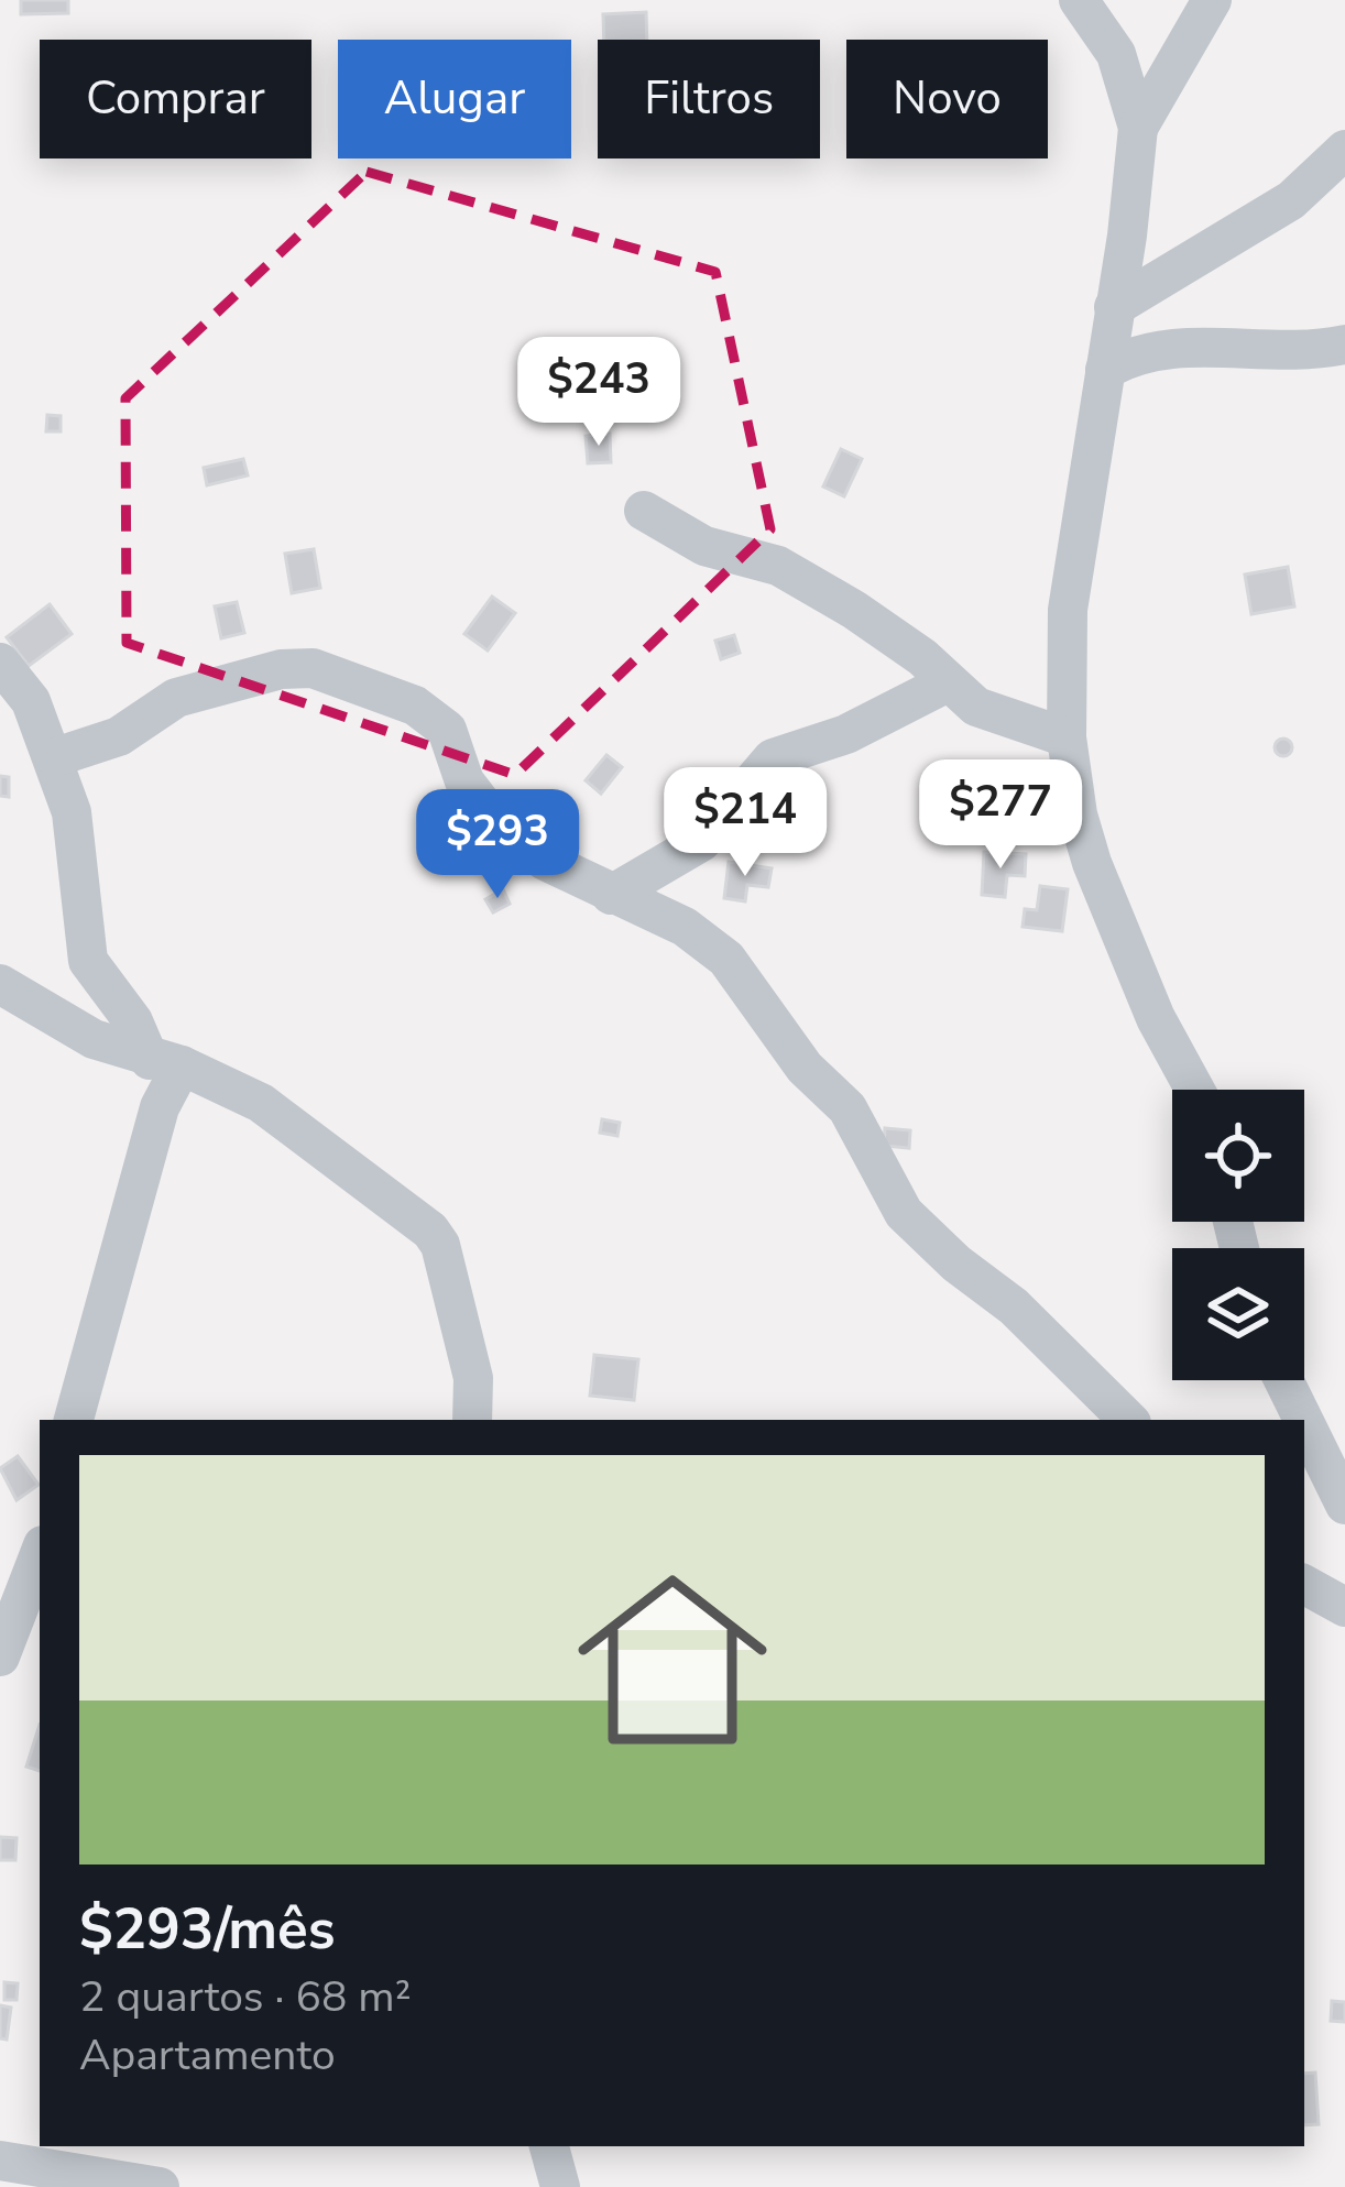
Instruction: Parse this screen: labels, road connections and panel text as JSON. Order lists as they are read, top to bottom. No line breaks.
{"page":{"chip":["Comprar","Alugar","Filtros","Novo"],"price":["$243","$277","$214","$293"],"list":[{"name":"$293/mês","note":"2 quartos · 68 m² · Apartamento"}]}}
